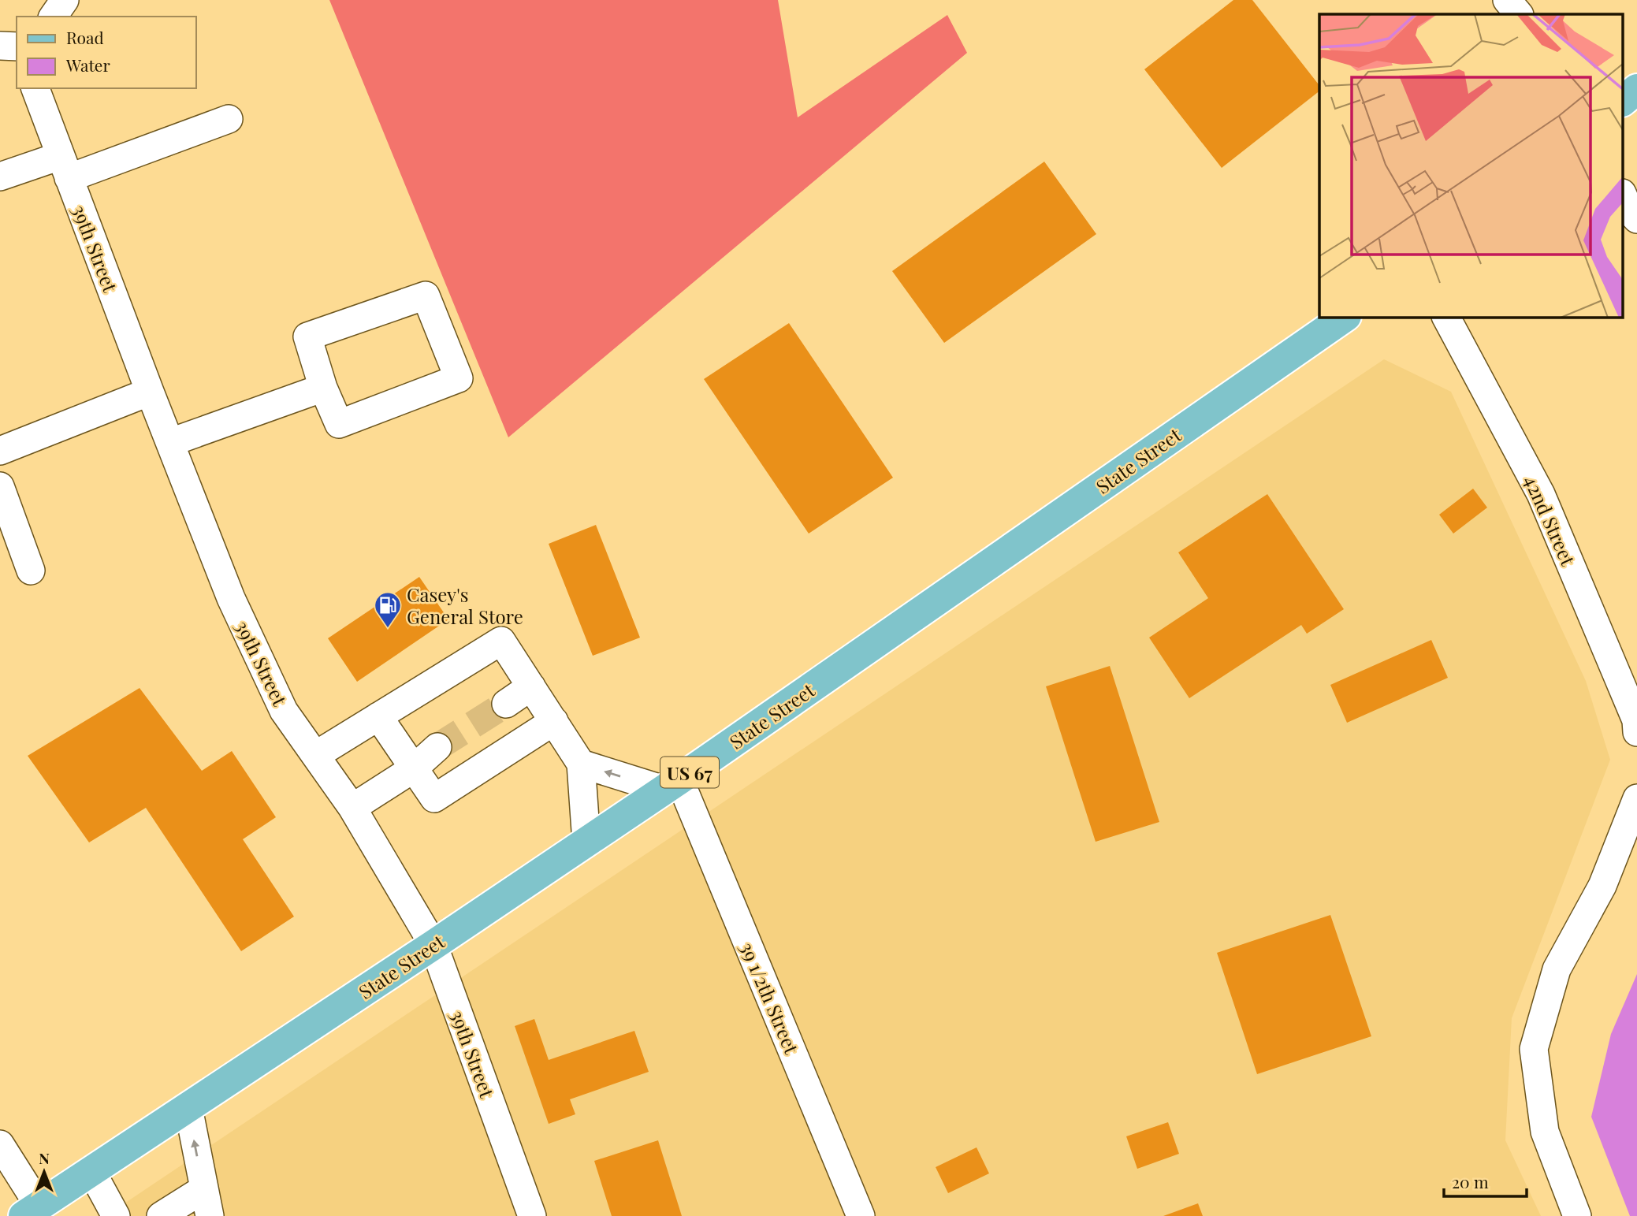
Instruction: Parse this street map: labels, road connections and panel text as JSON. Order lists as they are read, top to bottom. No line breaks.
{"streets":{"main road":["State Street","US 67"],"street":["39th Street","42nd Street","39 1/2th Street"]},"crossings":[["39th Street","State Street"],["State Street","39 1/2th Street"]],"places":{"fuel station":["Casey's General Store"]},"legend":["Road","Water"],"scale_bar":"20 m","north":"top"}
